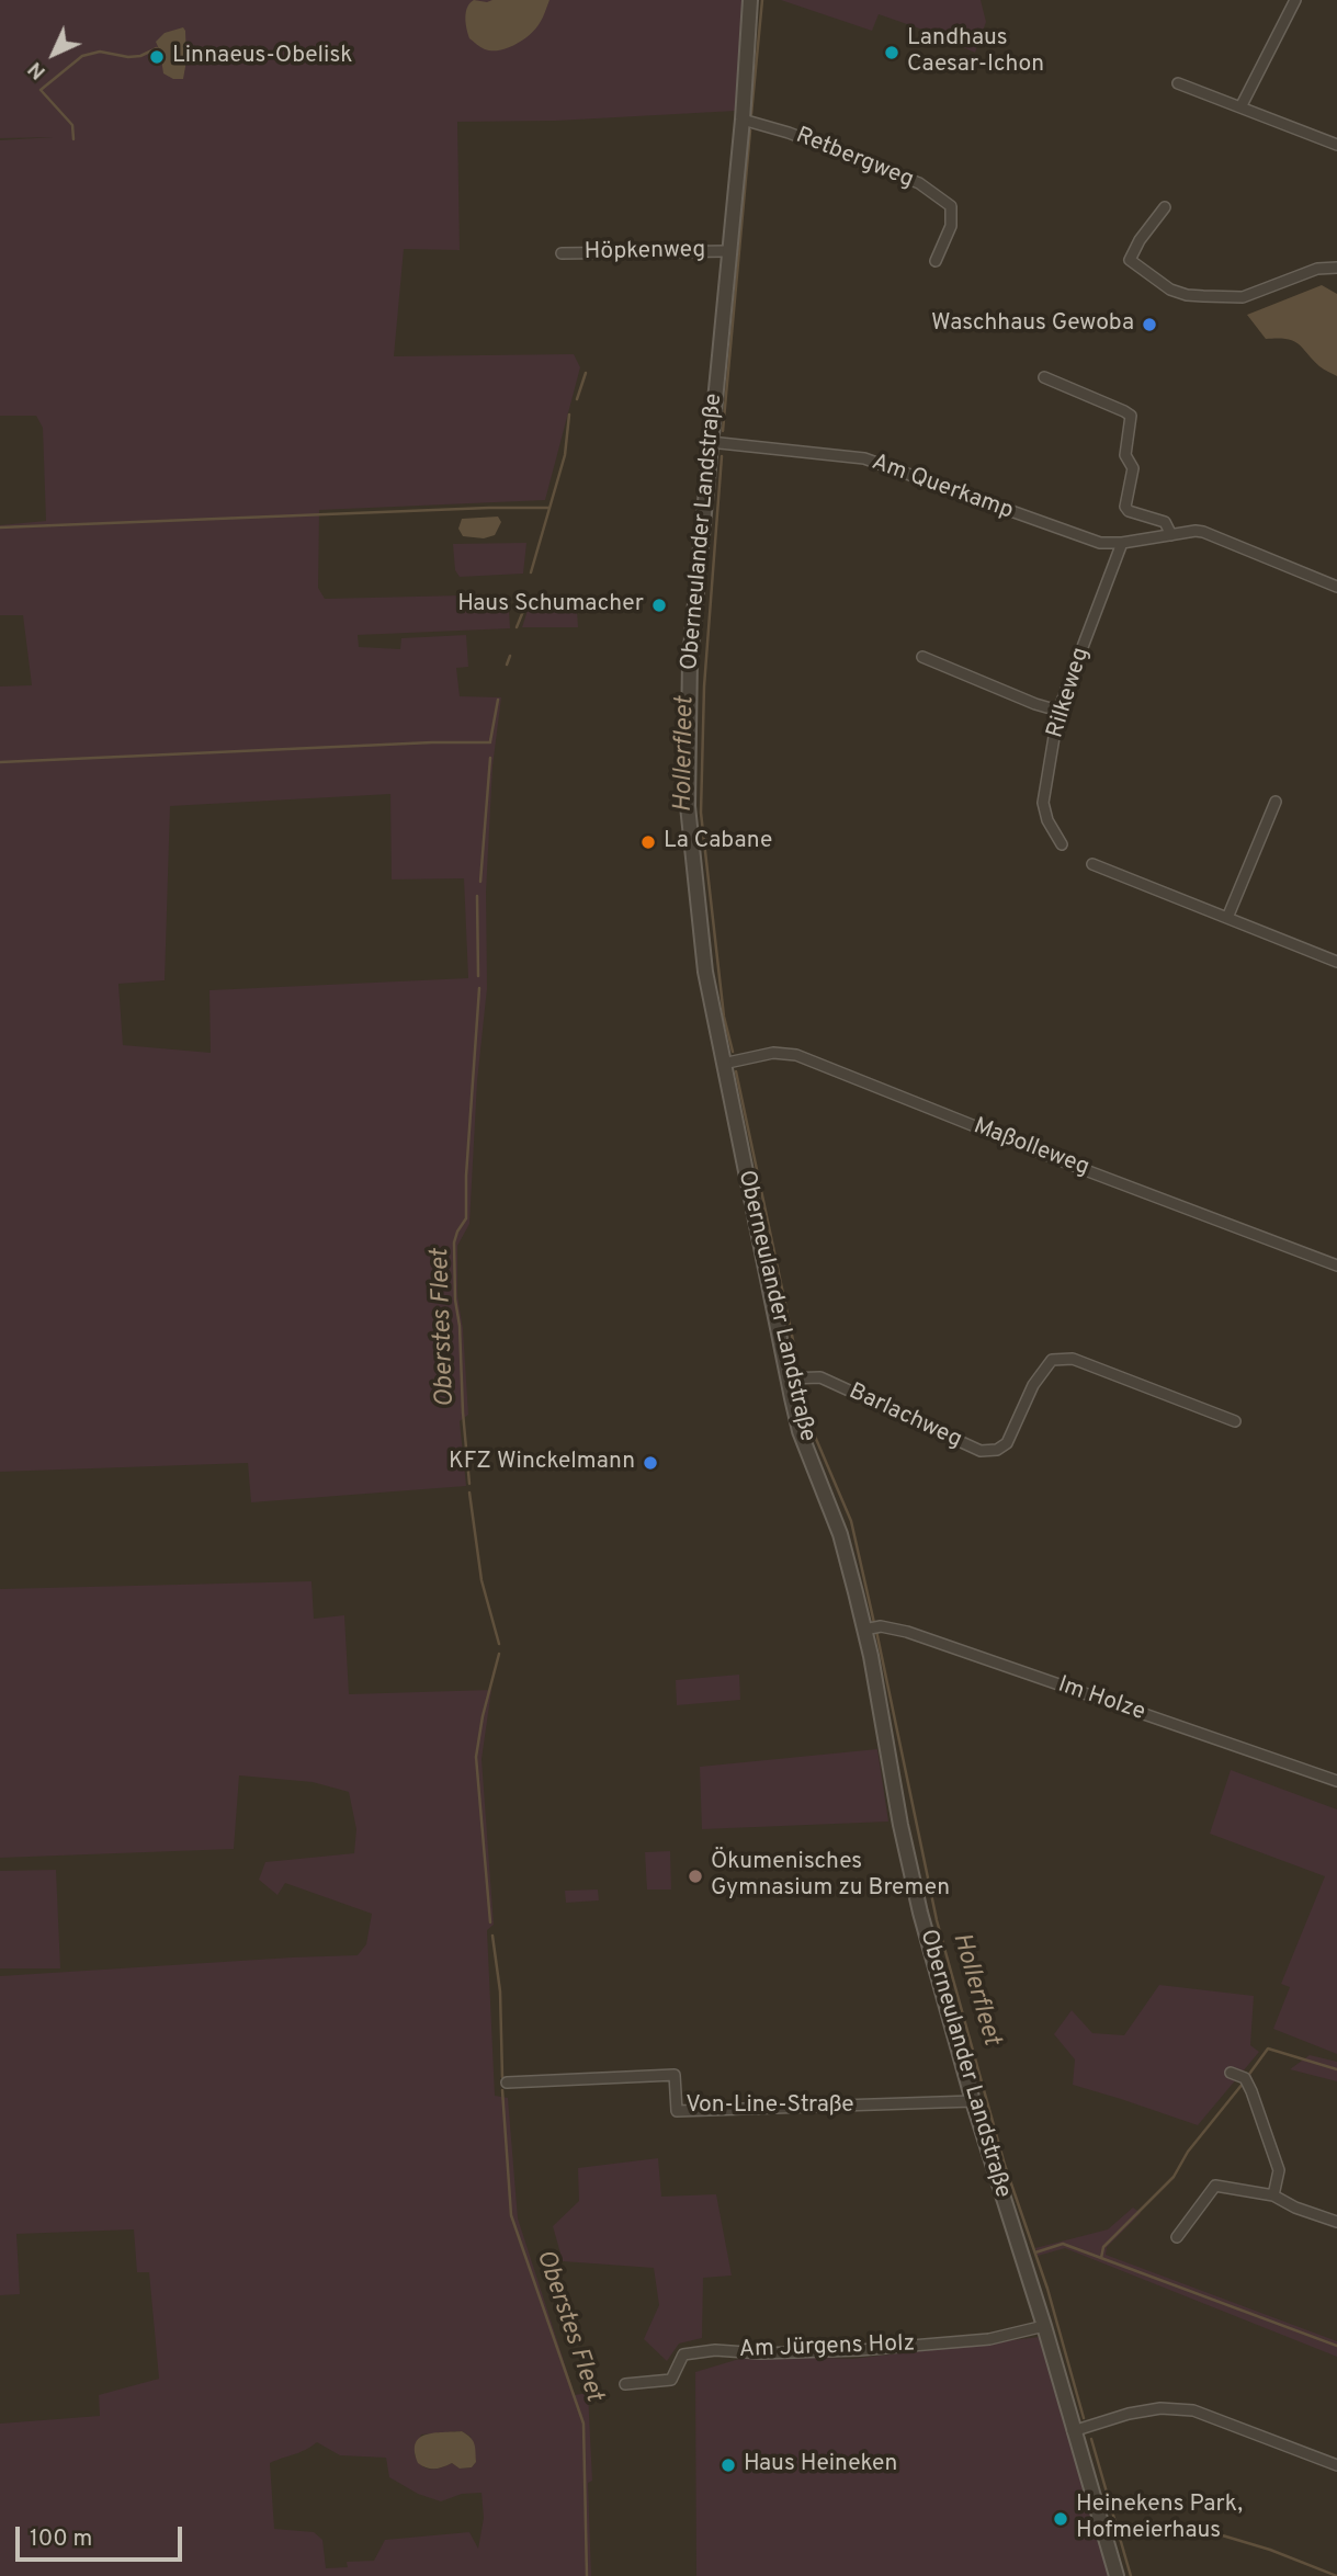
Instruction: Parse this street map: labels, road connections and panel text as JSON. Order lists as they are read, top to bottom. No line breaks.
{"streets":{"street":["Retbergweg","Höpkenweg","Am Querkamp","Oberneulander Landstraße","Rilkeweg","Maßolleweg","Barlachweg","Im Holze","Von-Line-Straße","Am Jürgens Holz"]},"crossings":[["Retbergweg","Oberneulander Landstraße"],["Höpkenweg","Oberneulander Landstraße"],["Am Querkamp","Oberneulander Landstraße"],["Am Querkamp","Rilkeweg"],["Oberneulander Landstraße","Maßolleweg"],["Oberneulander Landstraße","Barlachweg"],["Oberneulander Landstraße","Im Holze"],["Oberneulander Landstraße","Von-Line-Straße"],["Oberneulander Landstraße","Am Jürgens Holz"]],"water":["Hollerfleet","Oberstes Fleet"],"places":["Landhaus Caesar-Ichon","Linnaeus-Obelisk","Waschhaus Gewoba","Haus Schumacher","La Cabane","KFZ Winckelmann","Ökumenisches Gymnasium zu Bremen","Haus Heineken","Heinekens Park, Hofmeierhaus"],"scale_bar":"100 m","north":"bottom left"}
